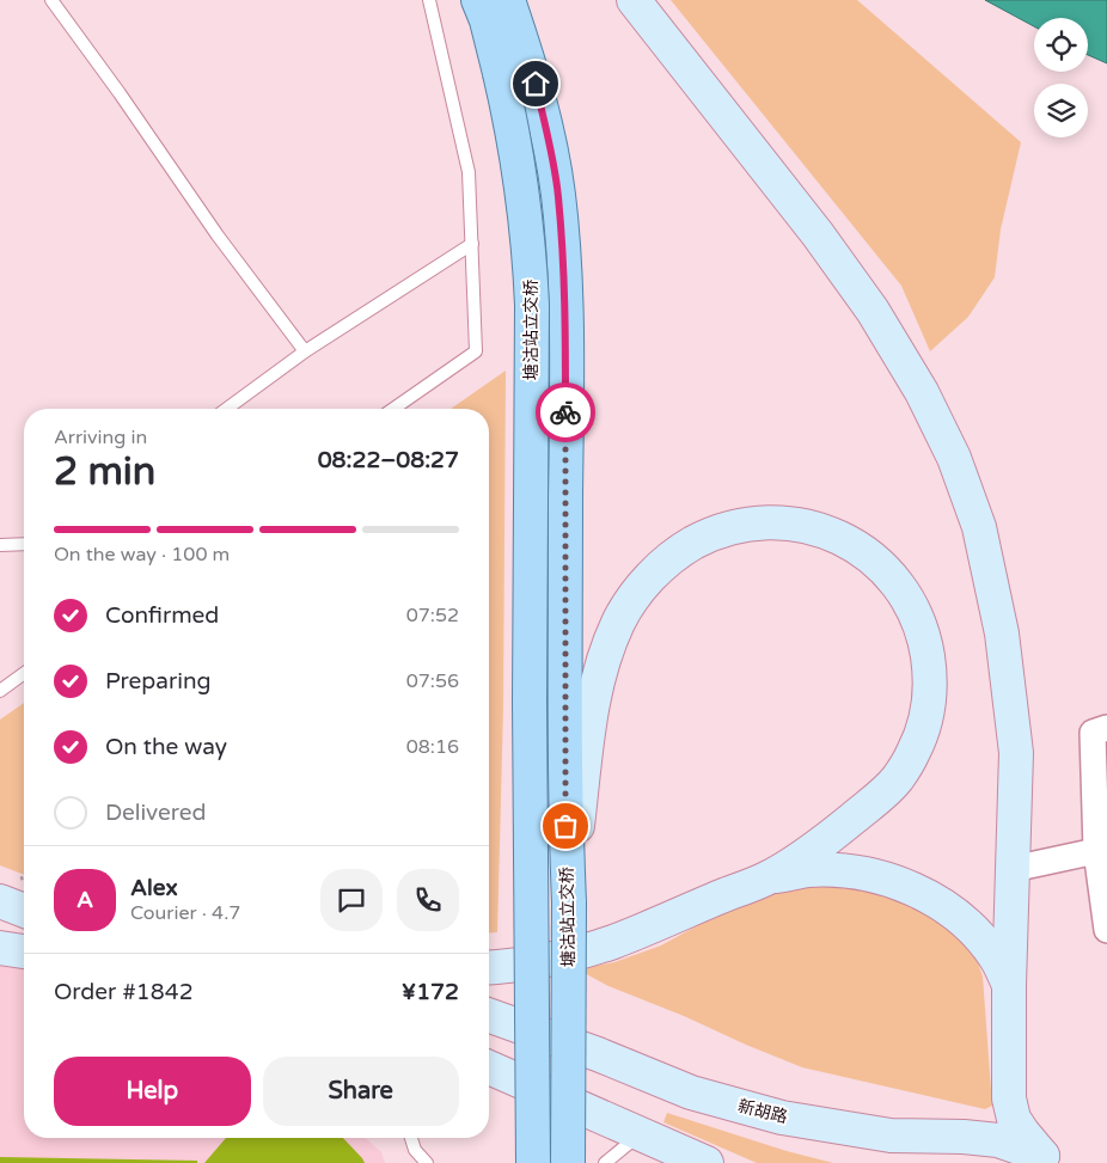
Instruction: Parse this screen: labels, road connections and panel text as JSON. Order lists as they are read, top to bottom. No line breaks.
{"streets":{"main road":["塘沽站立交桥","新胡路"]},"page":{"heading":["2 min","Arriving in","08:22–08:27"],"panel":["Alex","Courier · 4.7","Order #1842","¥172"],"bar":"On the way · 100 m","list":[["Confirmed","07:52"],["Preparing","07:56"],["On the way","08:16"],"Delivered"],"round":"A","buttons":["Help","Share"]}}
